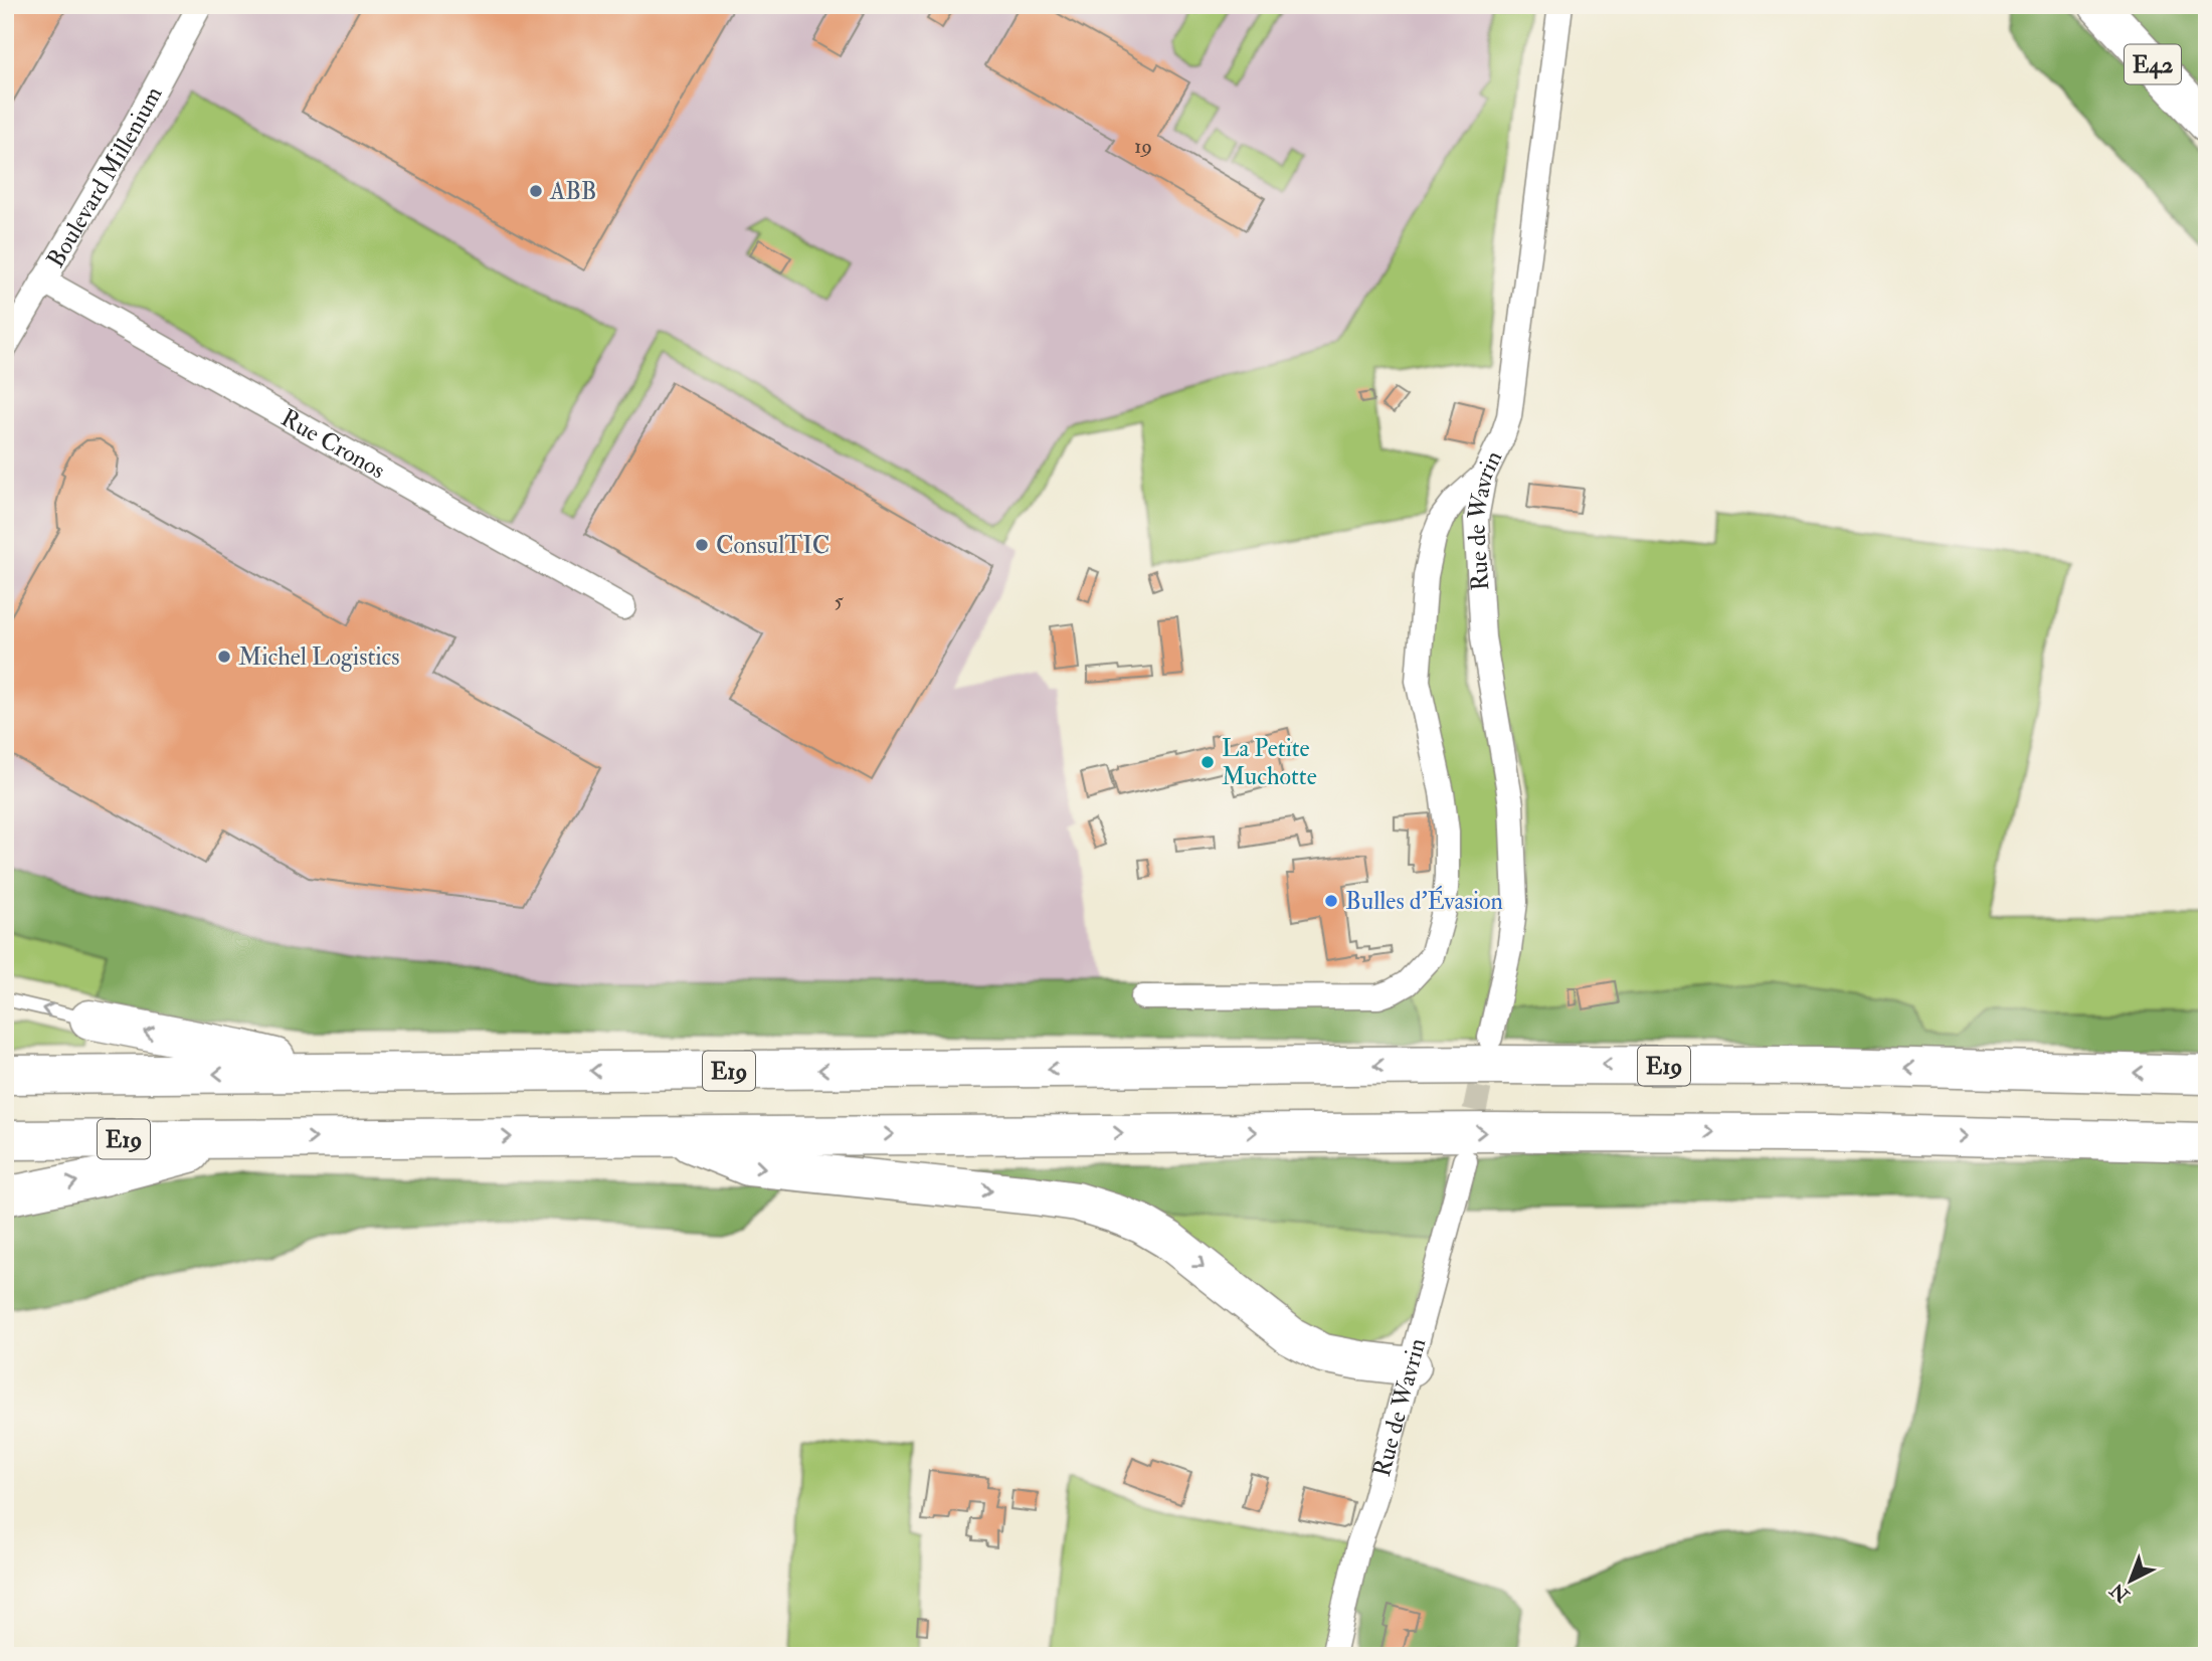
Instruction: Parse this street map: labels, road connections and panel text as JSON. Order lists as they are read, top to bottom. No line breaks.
{"streets":{"highway":["E42","E19"],"street":["Boulevard Millenium","Rue Cronos","Rue de Wavrin"]},"crossings":[["Boulevard Millenium","Rue Cronos"]],"places":["ABB","ConsulTIC","Michel Logistics","La Petite Muchotte","Bulles d'Évasion"],"house_numbers":["19","5"],"north":"bottom left"}
